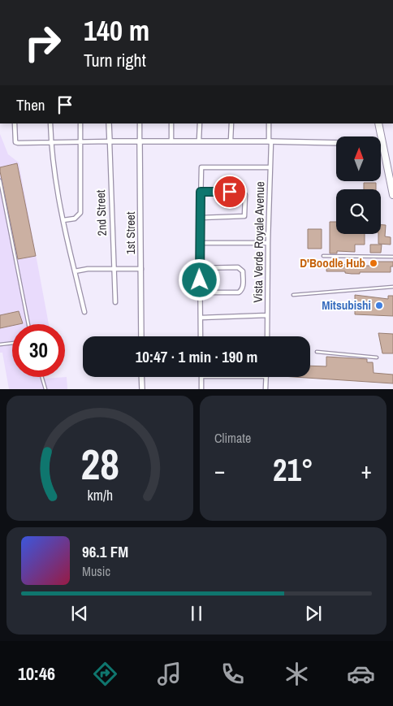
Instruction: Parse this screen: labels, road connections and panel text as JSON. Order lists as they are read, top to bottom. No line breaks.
{"streets":{"street":["2nd Street","1st Street","Vista Verde Royale Avenue"]},"places":["D'Boodle Hub","Mitsubishi"],"north":"top","page":{"turn":["140 m","Turn right"],"then":"Then","limit":"30","trip":"10:47 · 1 min · 190 m","tile":"Climate","heat":["−","21°","+"],"song":["96.1 FM","Music"],"tabs":"10:46","gauge":["28","km/h"]}}
